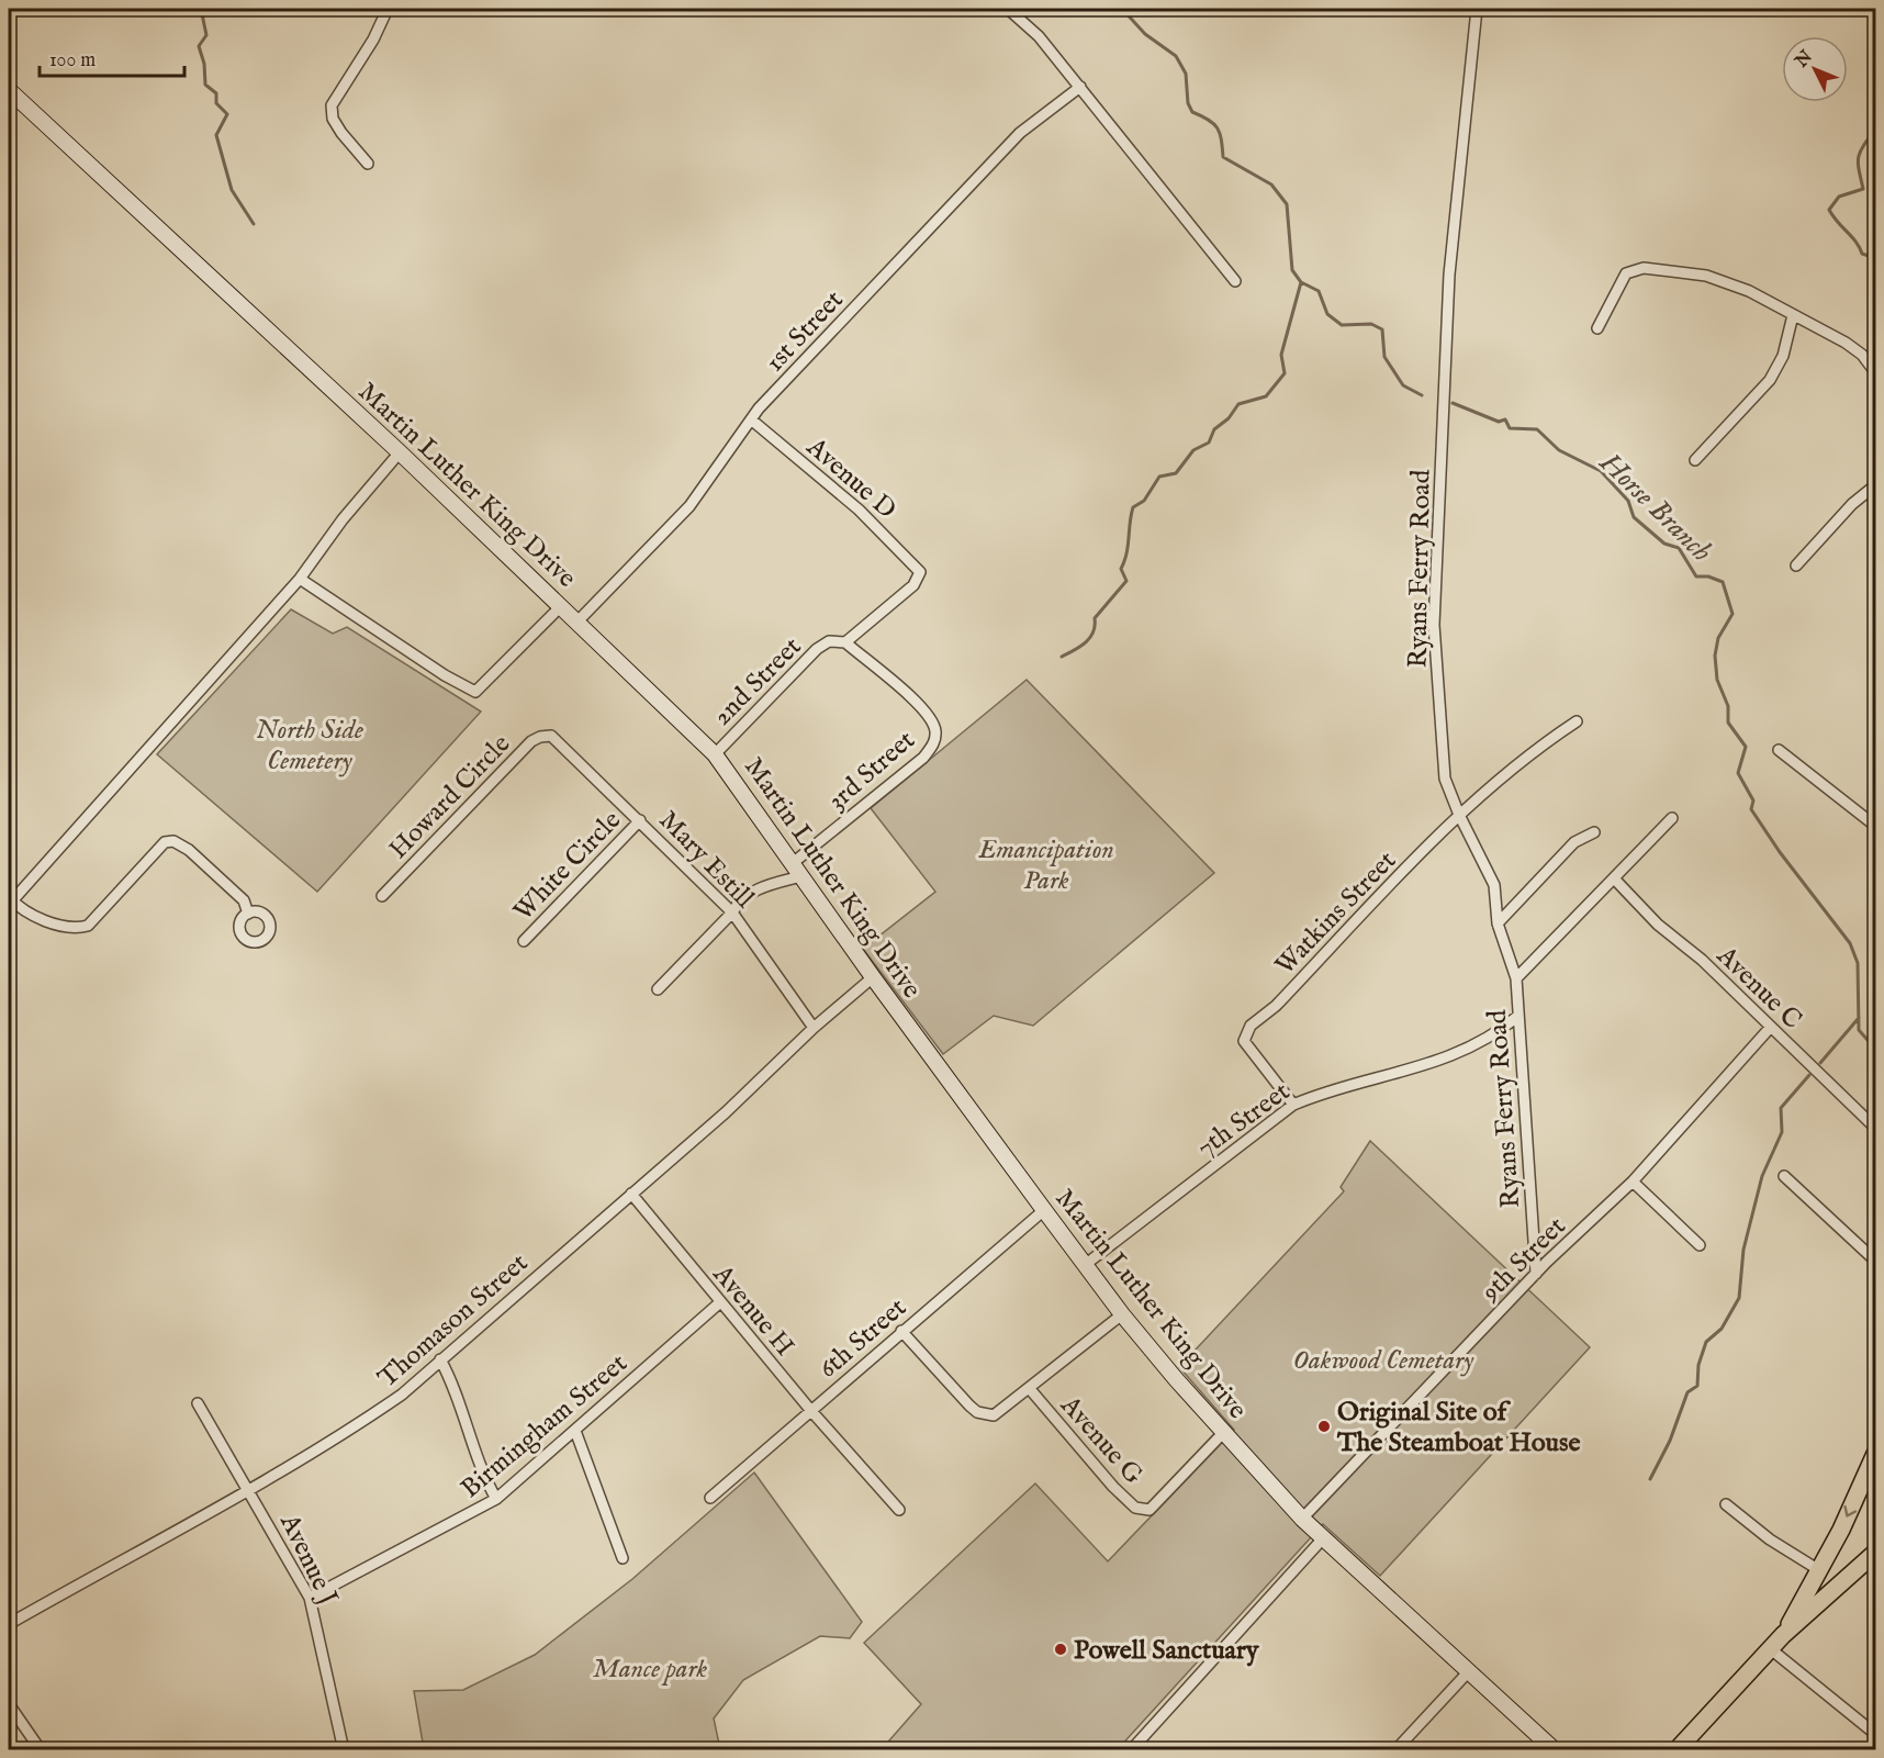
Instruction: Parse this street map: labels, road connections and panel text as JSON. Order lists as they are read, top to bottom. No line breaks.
{"streets":{"street":["1st Street","Avenue D","Martin Luther King Drive","Ryans Ferry Road","2nd Street","3rd Street","Howard Circle","Mary Estill","White Circle","Watkins Street","Avenue C","7th Street","9th Street","Avenue H","Thomason Street","6th Street","Birmingham Street","Avenue G","Avenue J"]},"crossings":[["1st Street","Avenue D"],["1st Street","Martin Luther King Drive"],["Avenue D","2nd Street"],["Martin Luther King Drive","2nd Street"],["Martin Luther King Drive","3rd Street"],["Martin Luther King Drive","7th Street"],["Martin Luther King Drive","9th Street"],["Martin Luther King Drive","Thomason Street"],["Martin Luther King Drive","6th Street"],["Martin Luther King Drive","Avenue G"],["Ryans Ferry Road","Watkins Street"],["Ryans Ferry Road","7th Street"],["Ryans Ferry Road","9th Street"],["2nd Street","3rd Street"],["Howard Circle","Mary Estill"],["Mary Estill","White Circle"],["Mary Estill","Thomason Street"],["Watkins Street","7th Street"],["Avenue C","9th Street"],["Avenue H","Thomason Street"],["Avenue H","6th Street"],["Avenue H","Birmingham Street"],["Thomason Street","Avenue J"],["Birmingham Street","Avenue J"]],"water":["Horse Branch"],"parks":["North Side Cemetery","Emancipation Park","Oakwood Cemetary","Mance park"],"places":["Original Site of The Steamboat House","Powell Sanctuary"],"scale_bar":"100 m","north":"top left"}
